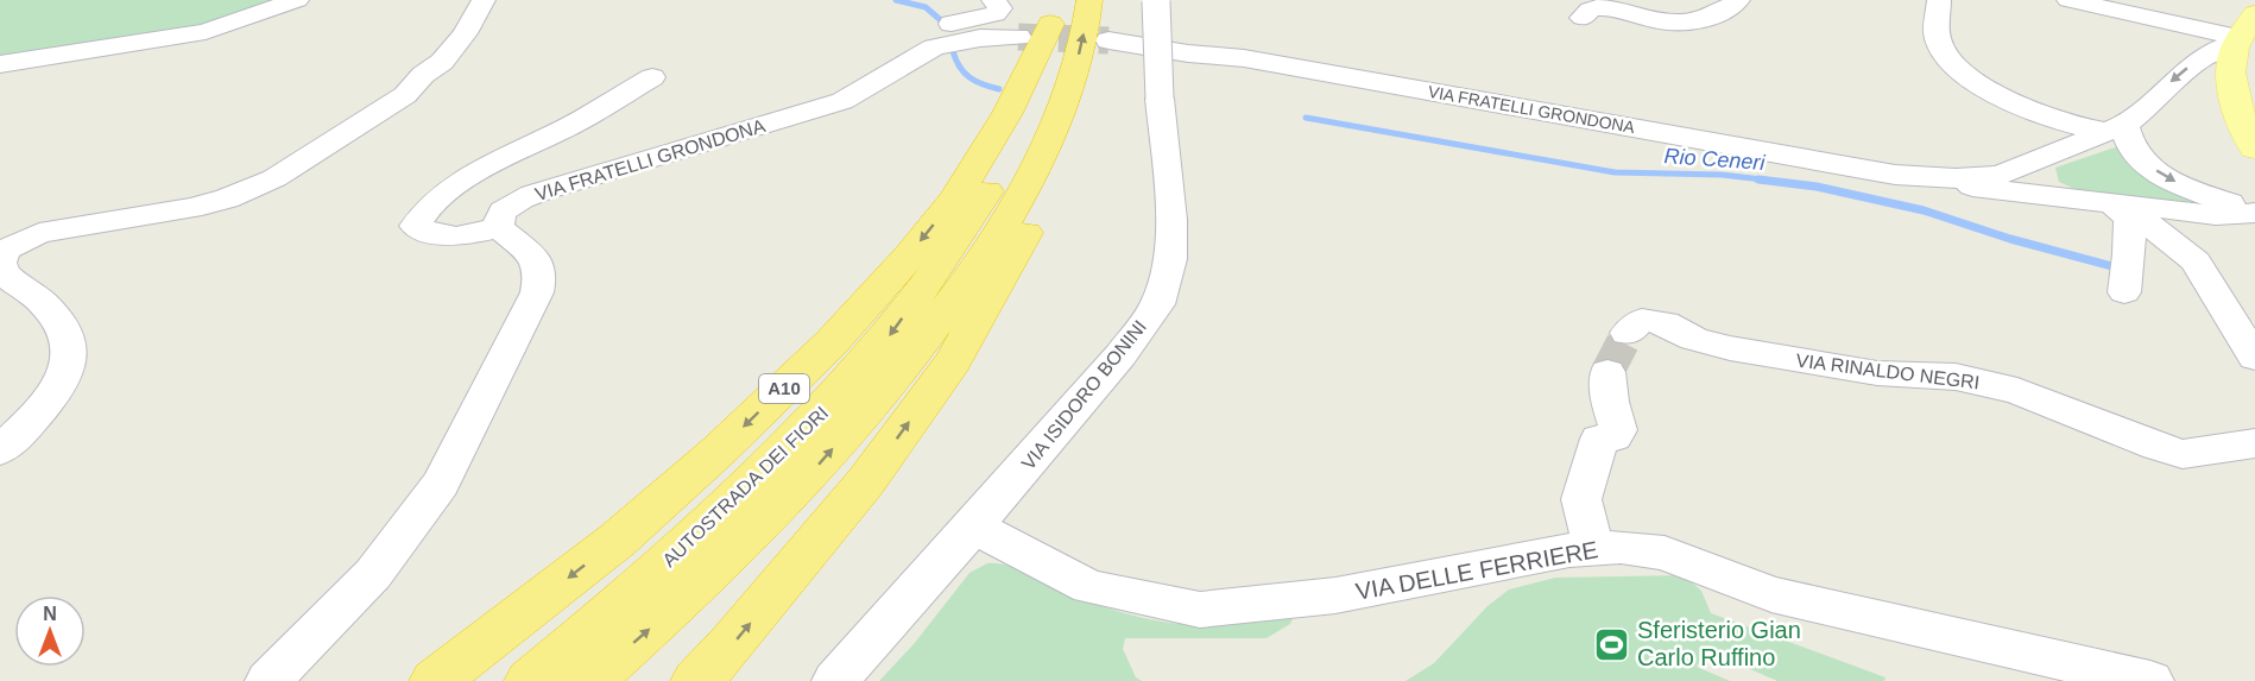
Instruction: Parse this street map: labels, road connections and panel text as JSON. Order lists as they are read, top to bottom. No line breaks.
{"streets":{"highway":["A10","AUTOSTRADA DEI FIORI"],"street":["VIA FRATELLI GRONDONA","VIA RINALDO NEGRI","VIA ISIDORO BONINI","VIA DELLE FERRIERE"]},"crossings":[["VIA FRATELLI GRONDONA","A10"],["VIA FRATELLI GRONDONA","AUTOSTRADA DEI FIORI"],["A10","AUTOSTRADA DEI FIORI"],["VIA ISIDORO BONINI","VIA DELLE FERRIERE"]],"water":["Rio Ceneri"],"places":{"sports":["Sferisterio Gian Carlo Ruffino"]},"north":"top"}
